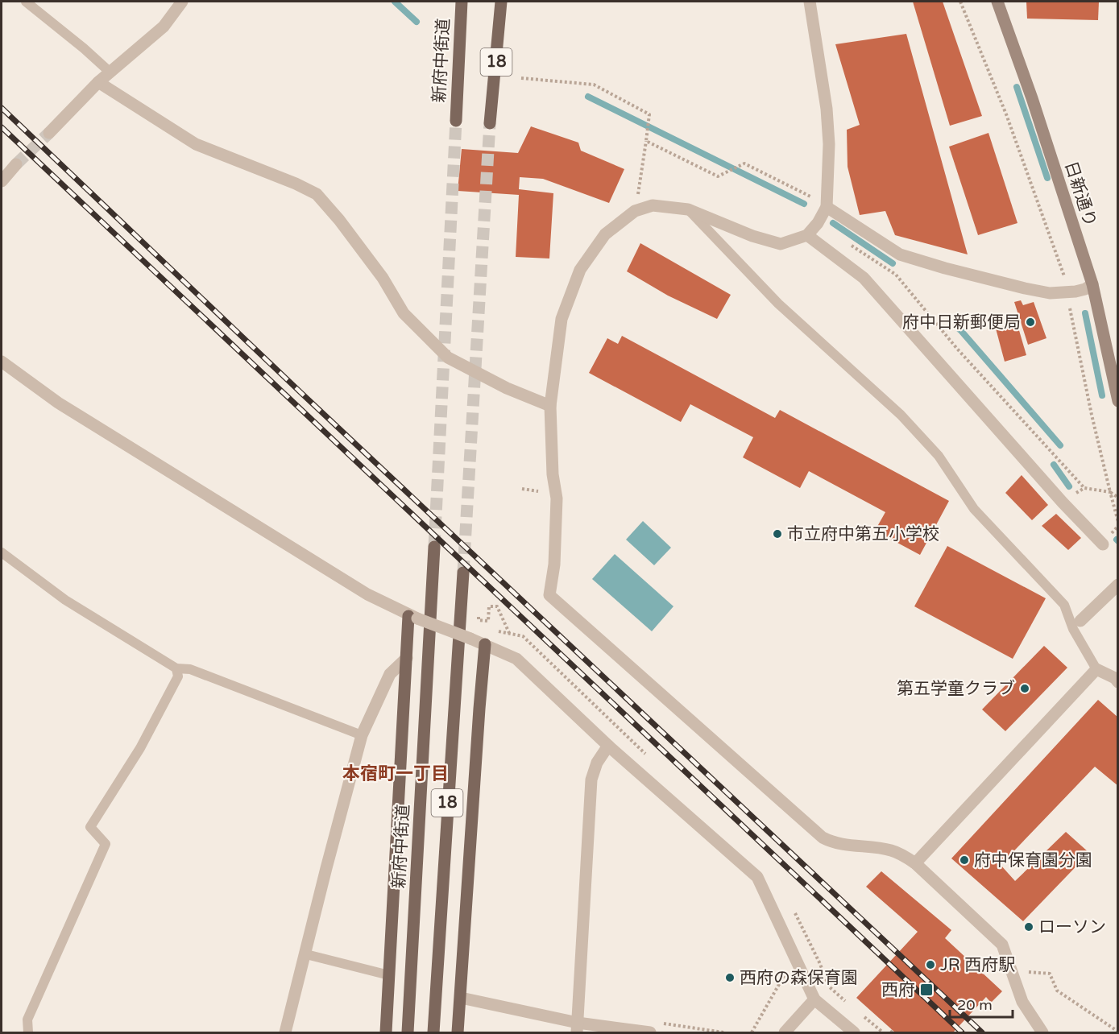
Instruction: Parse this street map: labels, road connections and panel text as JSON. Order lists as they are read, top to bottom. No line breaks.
{"streets":{"main road":["新府中街道","18"],"street":["日新通り"]},"districts":["本宿町一丁目"],"places":{"other":["府中日新郵便局","市立府中第五小学校","第五学童クラブ","府中保育園分園","ローソン","JR 西府駅","西府の森保育園"],"transit":["西府"]},"scale_bar":"20 m"}
